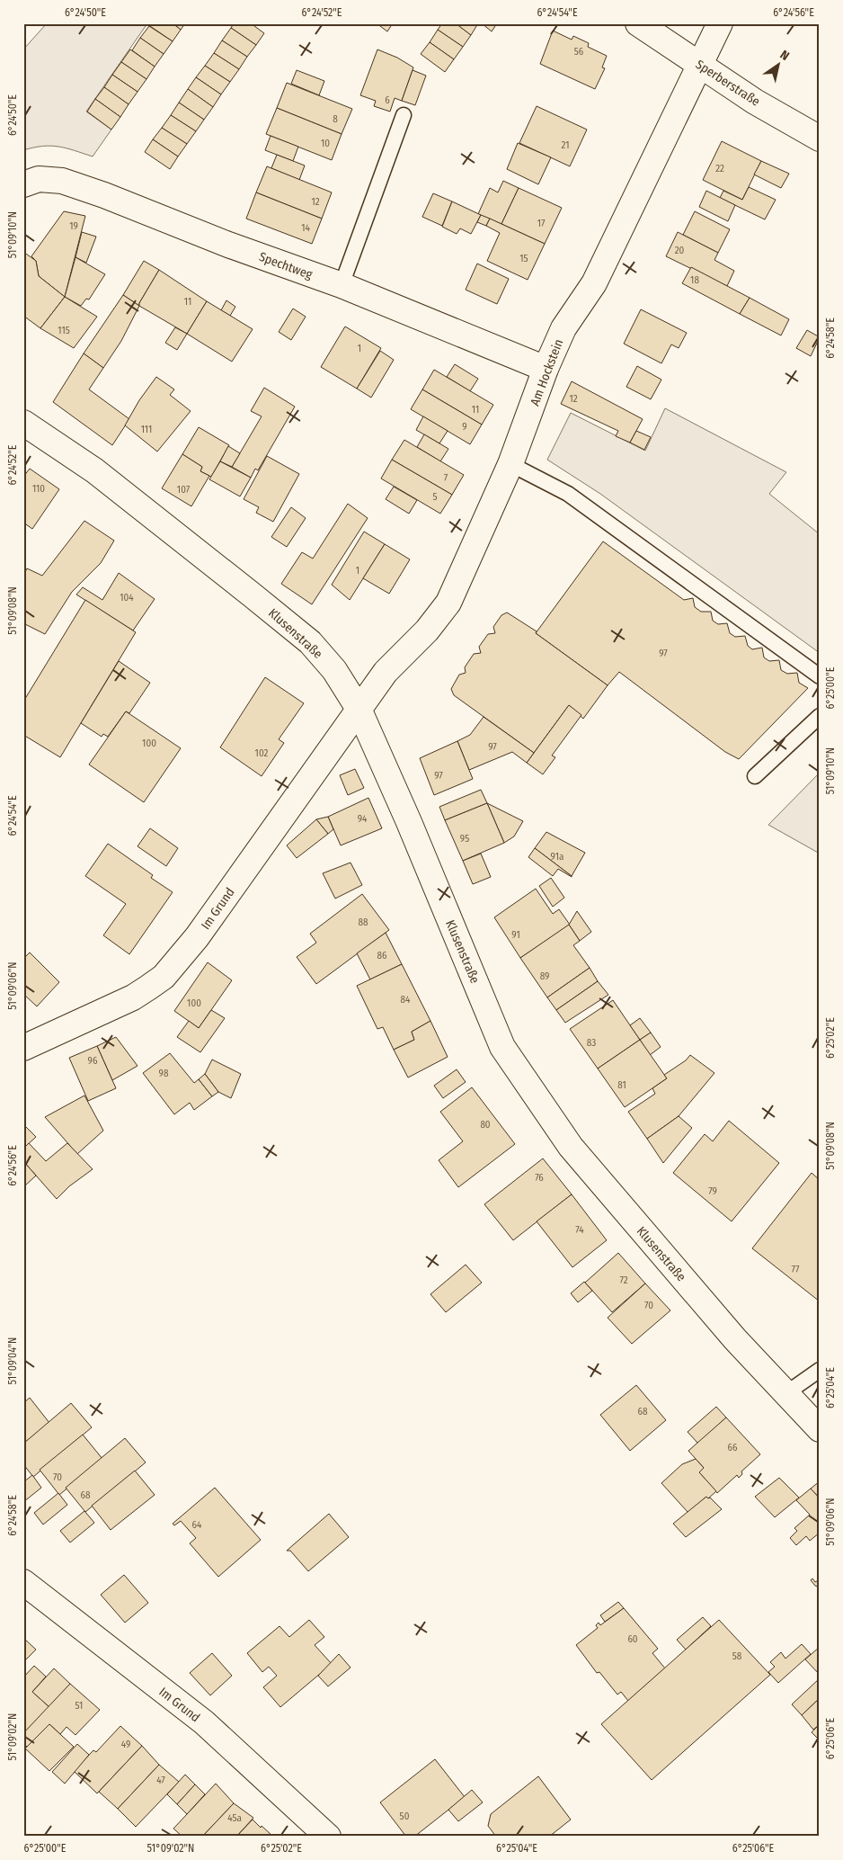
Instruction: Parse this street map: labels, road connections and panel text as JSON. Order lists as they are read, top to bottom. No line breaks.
{"streets":{"street":["Sperberstraße","Spechtweg","Am Hockstein","Klusenstraße","Im Grund"]},"crossings":[["Sperberstraße","Am Hockstein"],["Spechtweg","Am Hockstein"],["Am Hockstein","Klusenstraße"],["Am Hockstein","Im Grund"],["Klusenstraße","Im Grund"]],"house_numbers":["56","6","8","10","21","22","12","17","19","14","20","15","18","11","115","1","12","11","9","111","7","110","107","5","1","104","97","100","97","102","97","94","95","91a","88","91","86","89","84","100","83","96","98","81","80","76","79","74","77","72","70","68","66","70","68","64","60","58","51","49","47","50","45a"],"north":"top right","coordinates":["6°24'50\"E","6°24'52\"E","6°24'54\"E","6°24'56\"E","51°09'10\"N","6°24'58\"E","51°09'08\"N","6°25'00\"E","51°09'06\"N","6°25'02\"E","51°09'04\"N","6°25'04\"E","51°09'02\"N","6°25'06\"E"]}
